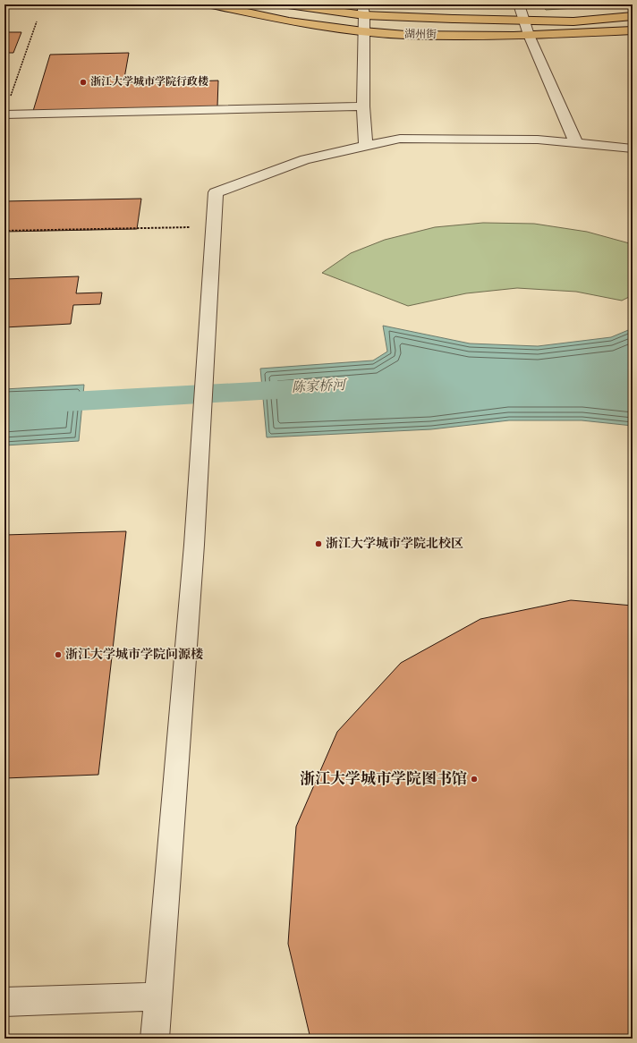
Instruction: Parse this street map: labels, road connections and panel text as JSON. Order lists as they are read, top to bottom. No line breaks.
{"streets":{"main road":["湖州街"]},"water":["陈家桥河"],"places":["浙江大学城市学院行政楼","浙江大学城市学院北校区","浙江大学城市学院问源楼","浙江大学城市学院图书馆"]}
